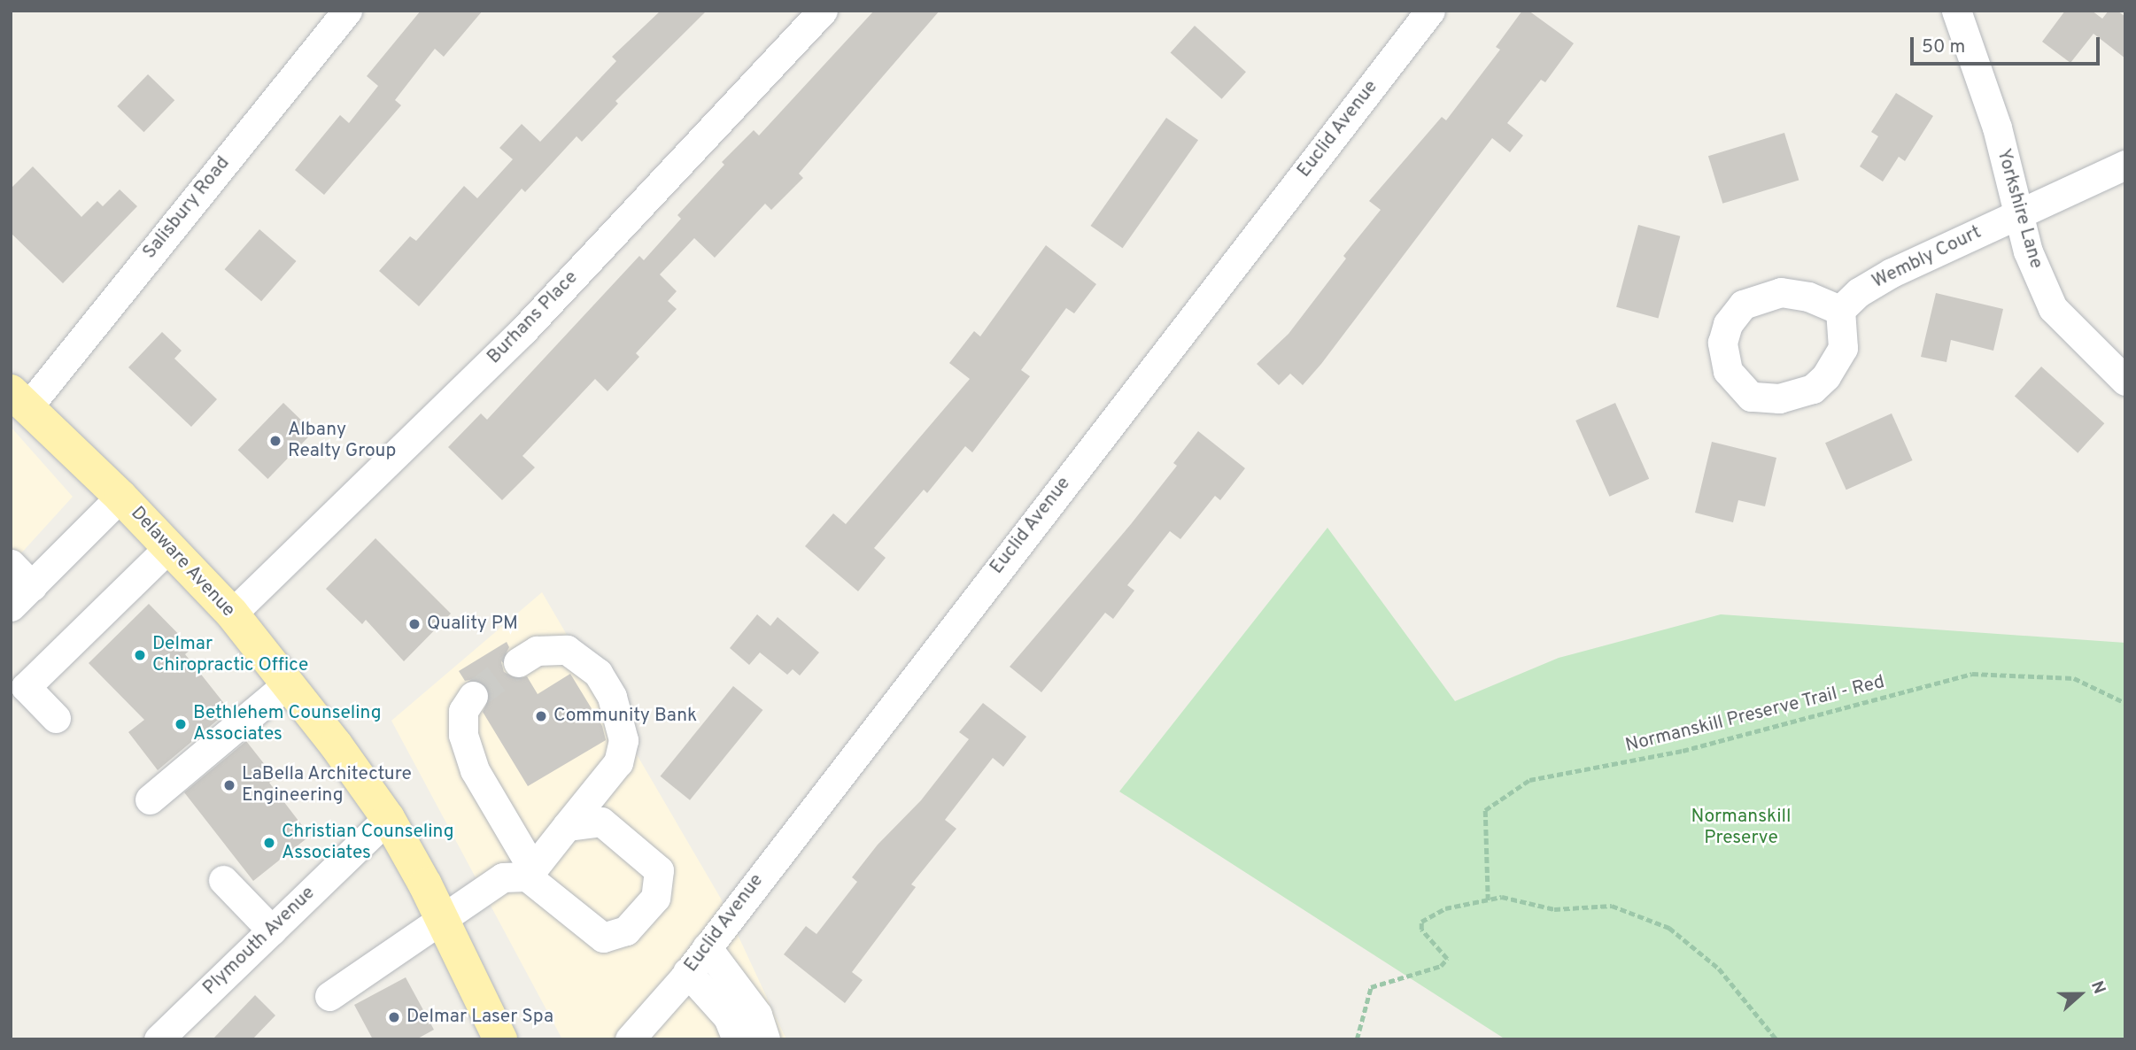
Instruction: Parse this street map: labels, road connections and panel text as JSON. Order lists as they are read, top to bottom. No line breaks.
{"streets":{"main road":["Delaware Avenue"],"street":["Euclid Avenue","Salisbury Road","Yorkshire Lane","Wembly Court","Burhans Place","Plymouth Avenue"],"path":["Normanskill Preserve Trail - Red"]},"crossings":[["Salisbury Road","Delaware Avenue"],["Yorkshire Lane","Wembly Court"],["Burhans Place","Delaware Avenue"],["Delaware Avenue","Plymouth Avenue"]],"parks":["Normanskill Preserve"],"places":["Albany Realty Group","Quality PM","Delmar Chiropractic Office","Community Bank","Bethlehem Counseling Associates","LaBella Architecture Engineering","Christian Counseling Associates","Delmar Laser Spa"],"scale_bar":"50 m","north":"right"}
